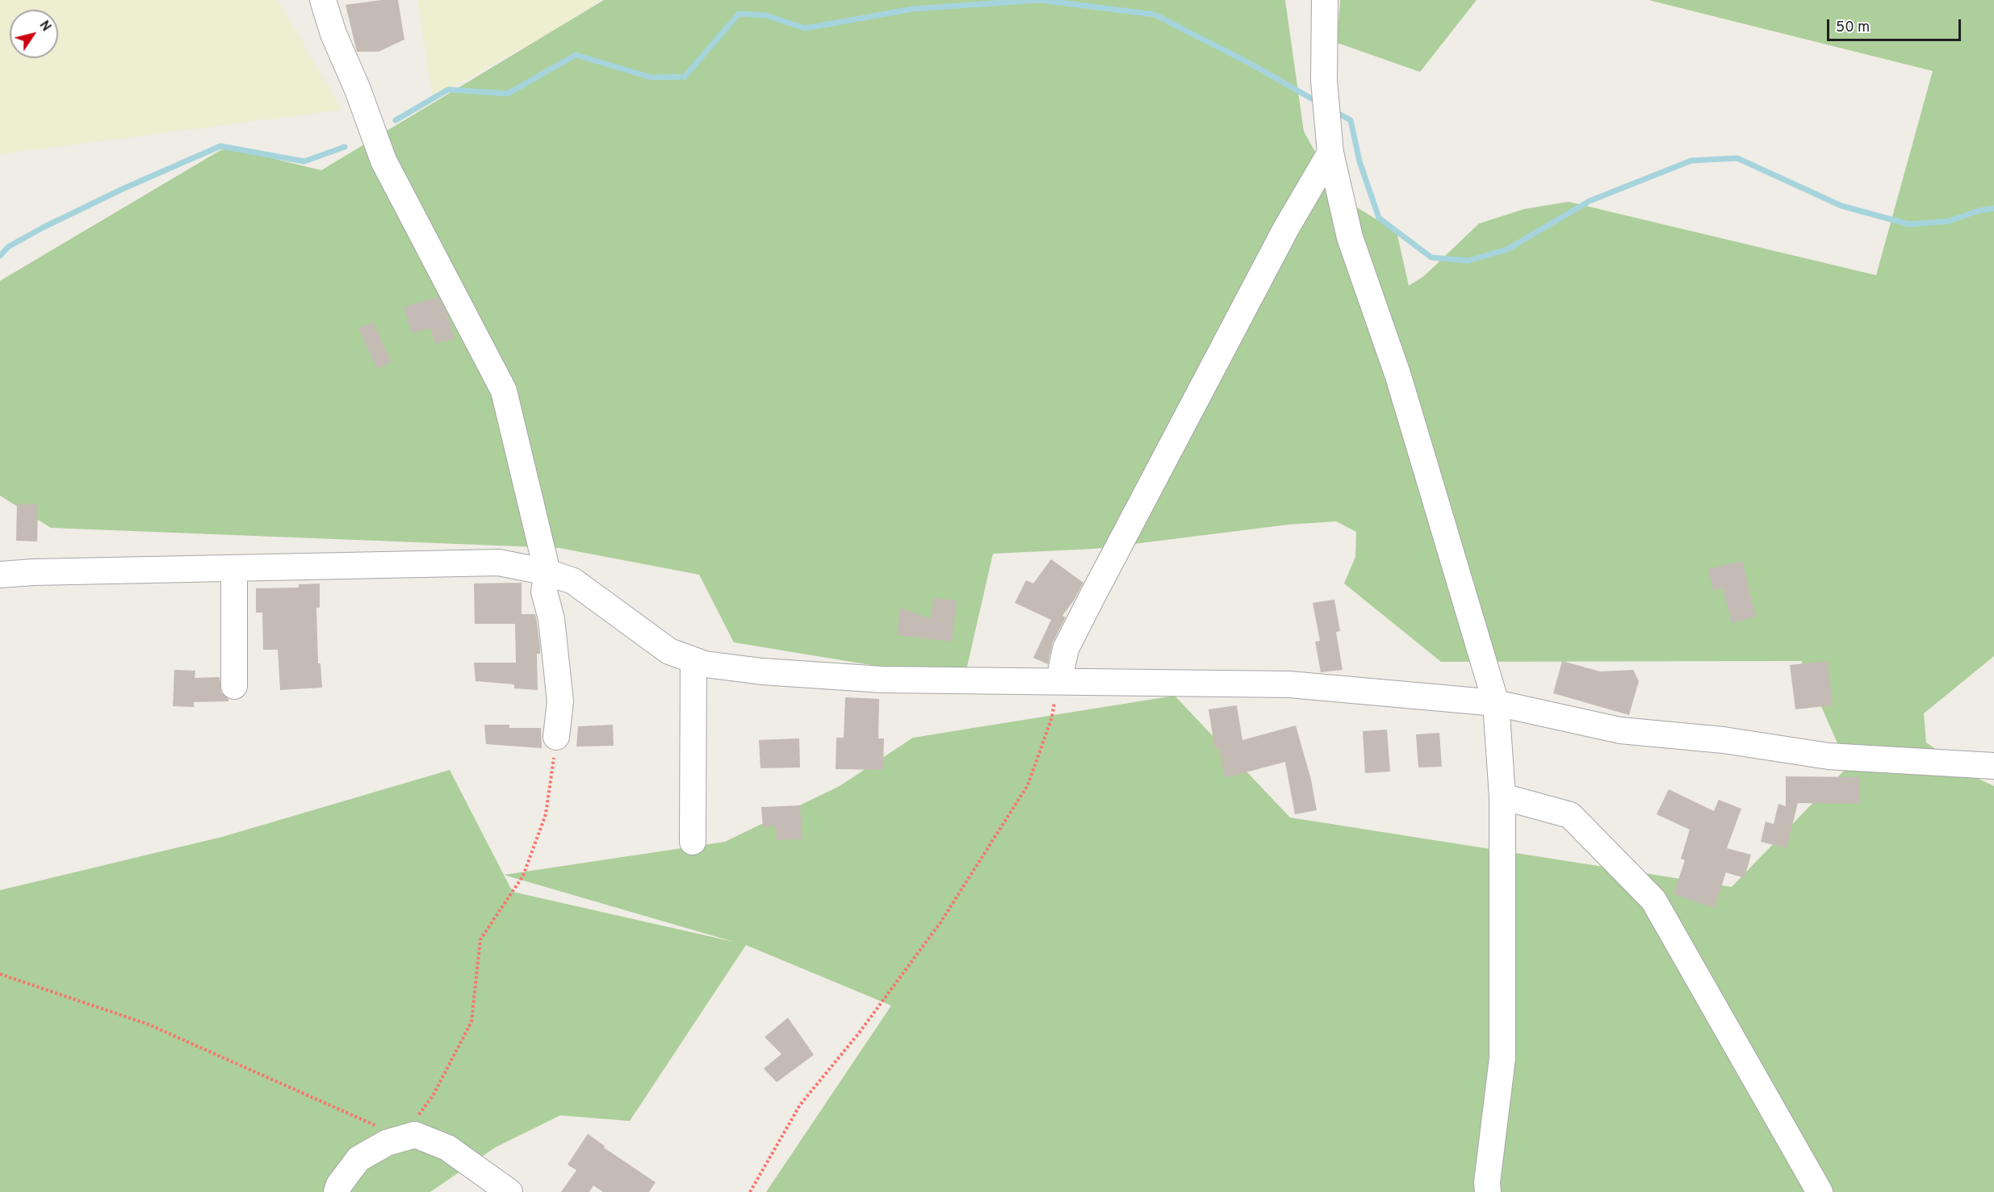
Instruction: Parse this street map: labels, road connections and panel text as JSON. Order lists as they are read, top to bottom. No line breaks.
{"scale_bar":"50 m","north":"top right"}
